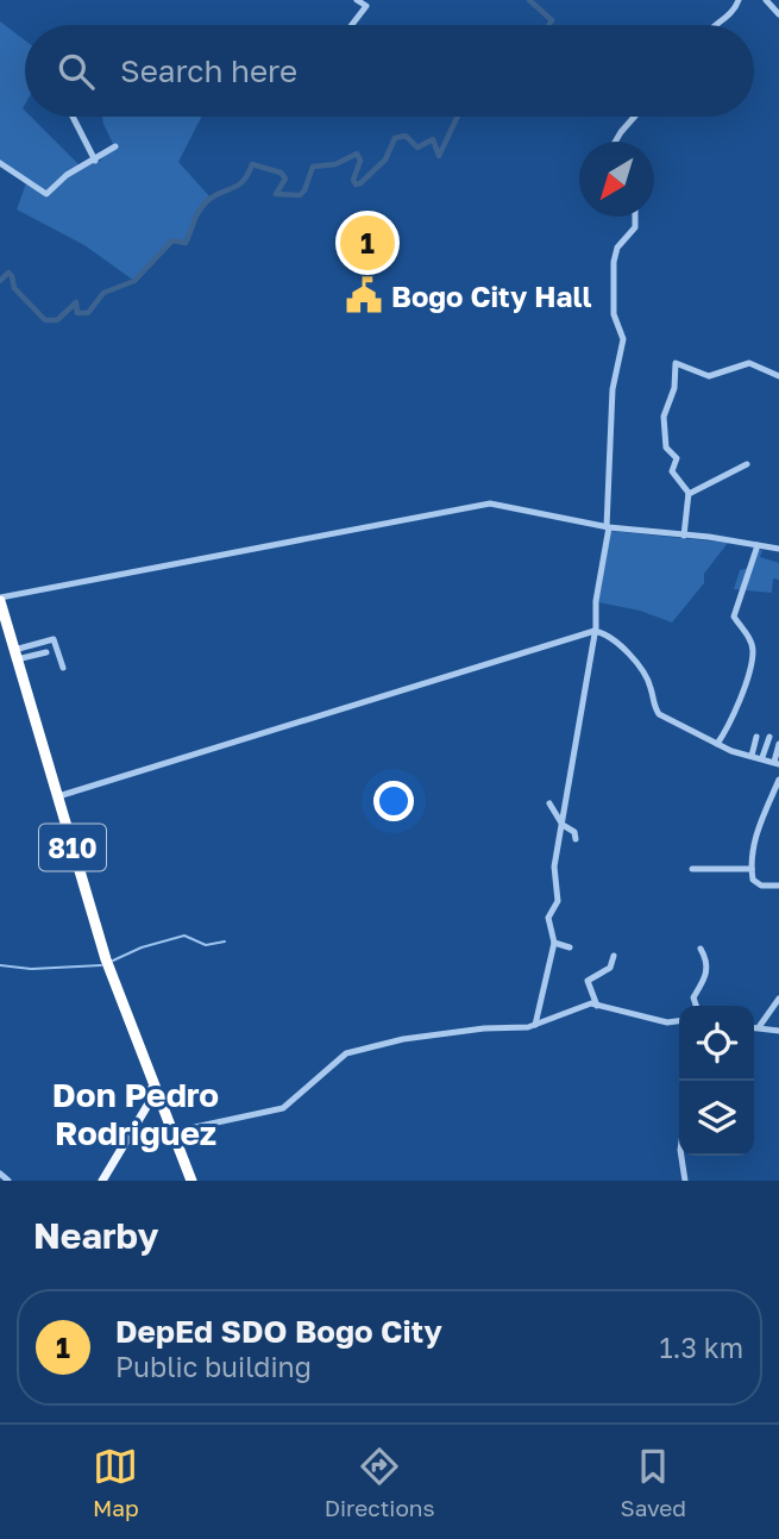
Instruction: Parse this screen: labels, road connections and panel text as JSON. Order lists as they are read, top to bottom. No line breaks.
{"streets":{"highway":["810"]},"districts":["Don Pedro Rodriguez"],"places":{"public building":["Bogo City Hall"]},"north":"bottom left","page":{"search":"Search here","pins":"1","heading":"Nearby","list":[{"mark":"1","name":"DepEd SDO Bogo City","note":"Public building","value":"1.3 km"}],"nav":["Map","Directions","Saved"]}}
